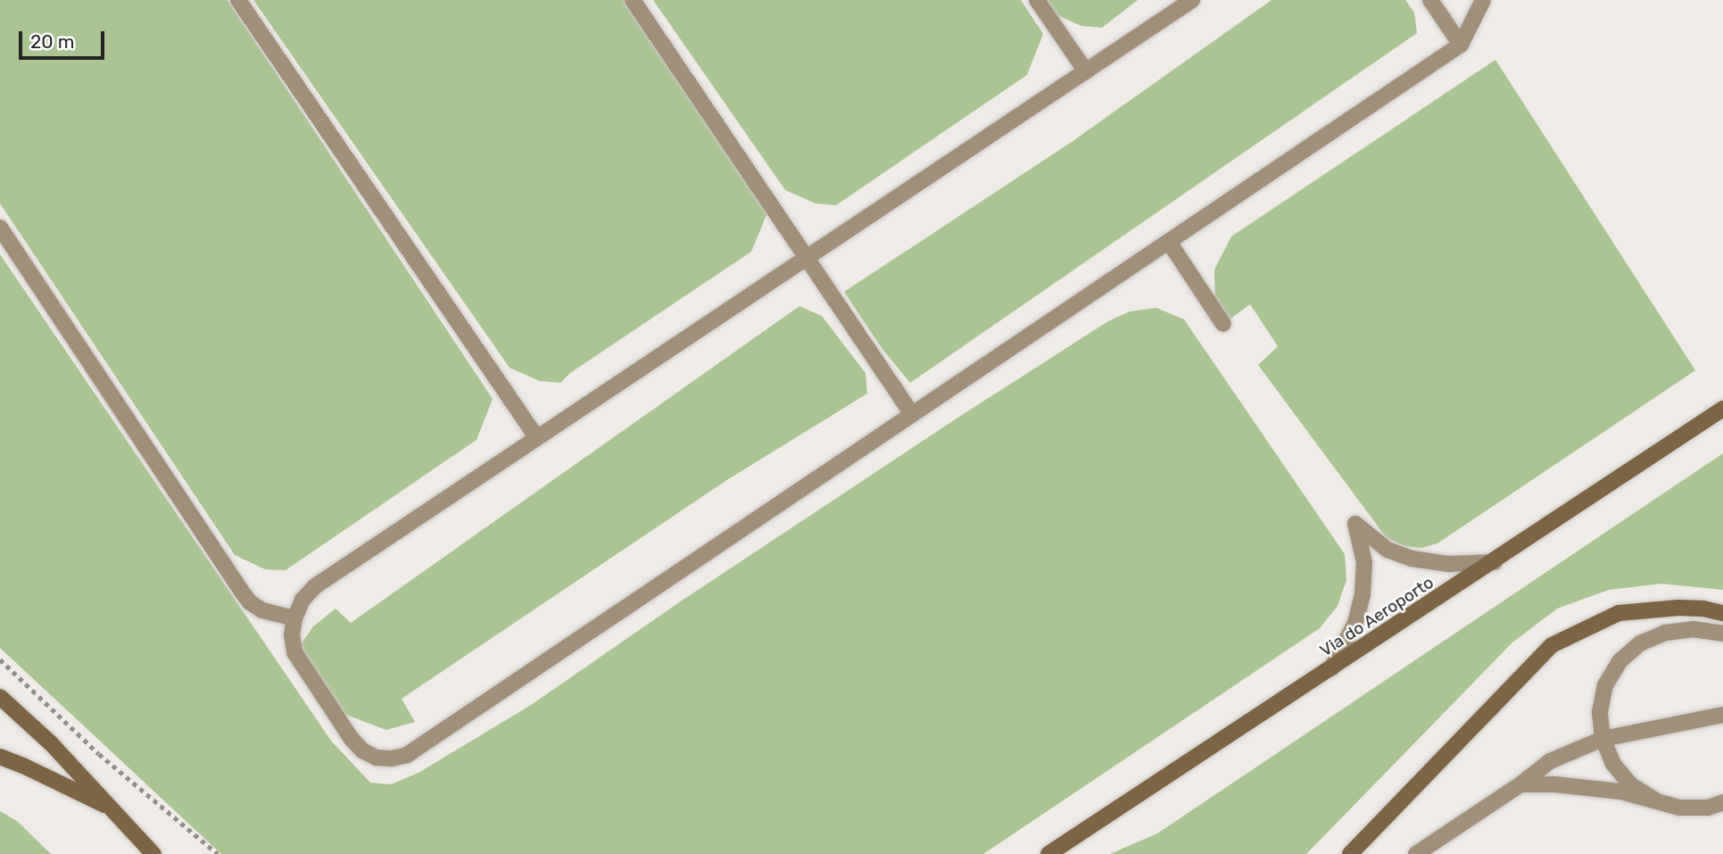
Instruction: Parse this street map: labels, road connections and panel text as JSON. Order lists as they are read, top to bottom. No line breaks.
{"streets":{"street":["Via do Aeroporto"]},"scale_bar":"20 m"}
